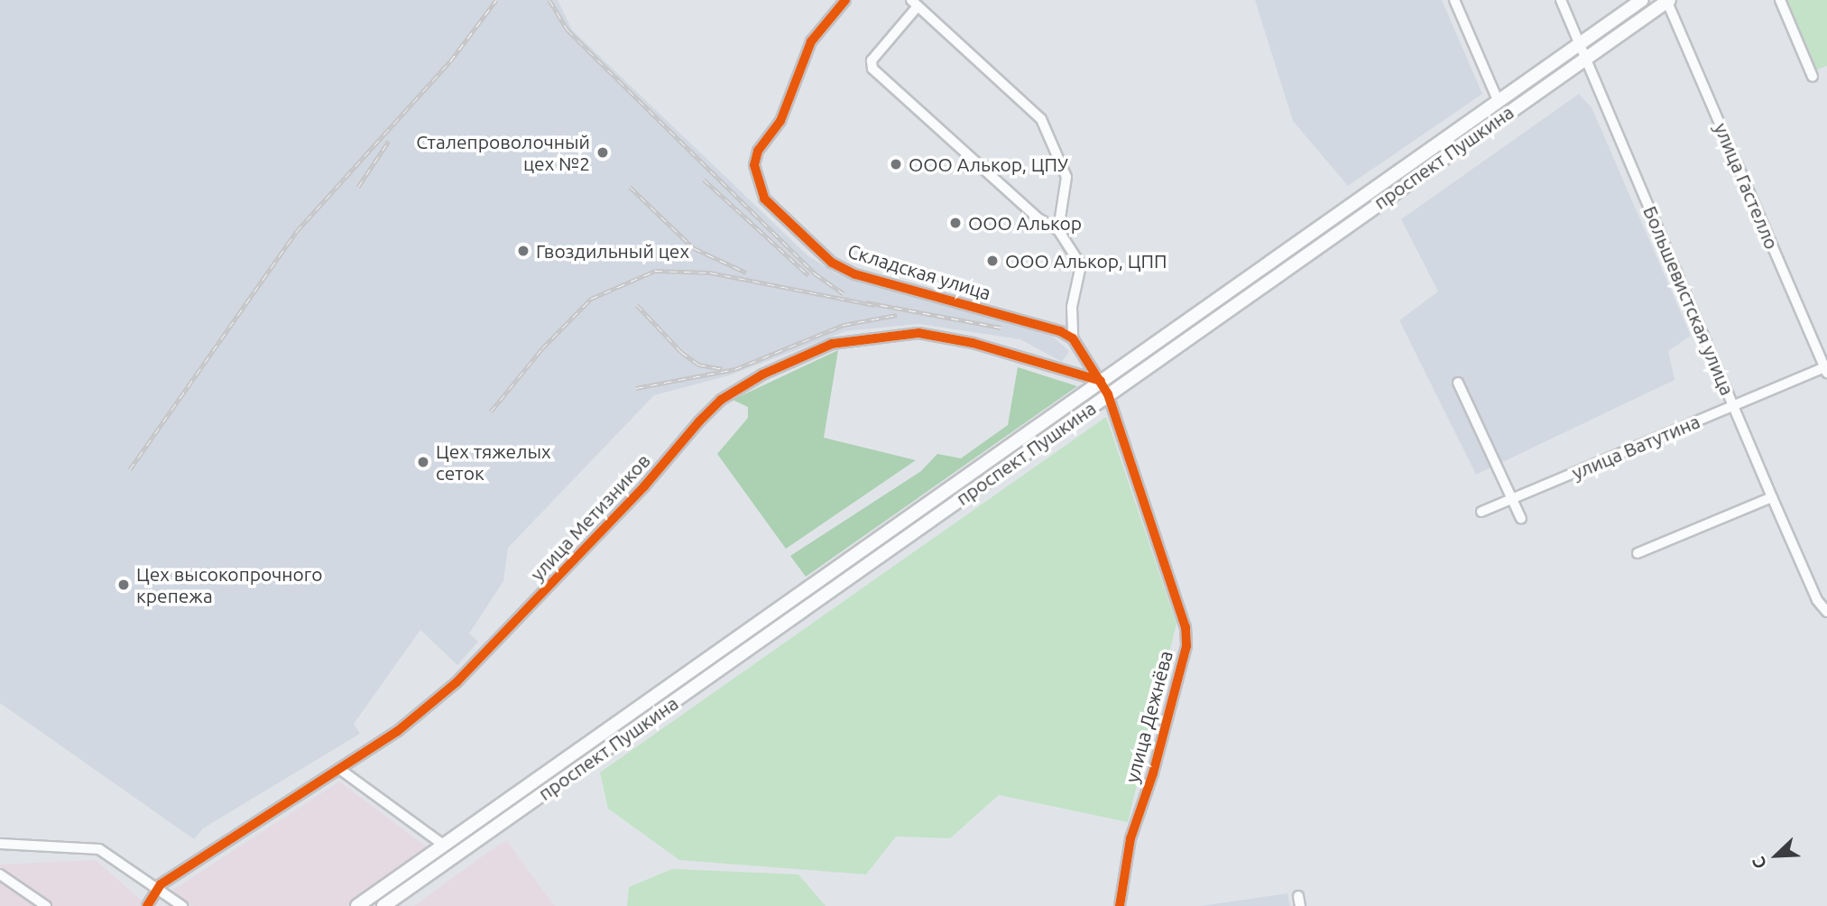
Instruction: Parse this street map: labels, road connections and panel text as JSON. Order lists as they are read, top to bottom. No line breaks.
{"streets":{"main road":["проспект Пушкина"],"street":["улица Гастелло","Складская улица","Большевистская улица","улица Ватутина","улица Метизников","улица Дежнёва"]},"crossings":[["проспект Пушкина","улица Гастелло"],["проспект Пушкина","Большевистская улица"],["проспект Пушкина","улица Метизников"],["проспект Пушкина","улица Дежнёва"],["улица Гастелло","улица Ватутина"],["Большевистская улица","улица Ватутина"],["улица Метизников","улица Дежнёва"]],"places":["Сталепроволочный цех №2","ООО Алькор, ЦПУ","ООО Алькор","Гвоздильный цех","ООО Алькор, ЦПП","Цех тяжелых сеток","Цех высокопрочного крепежа"],"north":"bottom left"}
